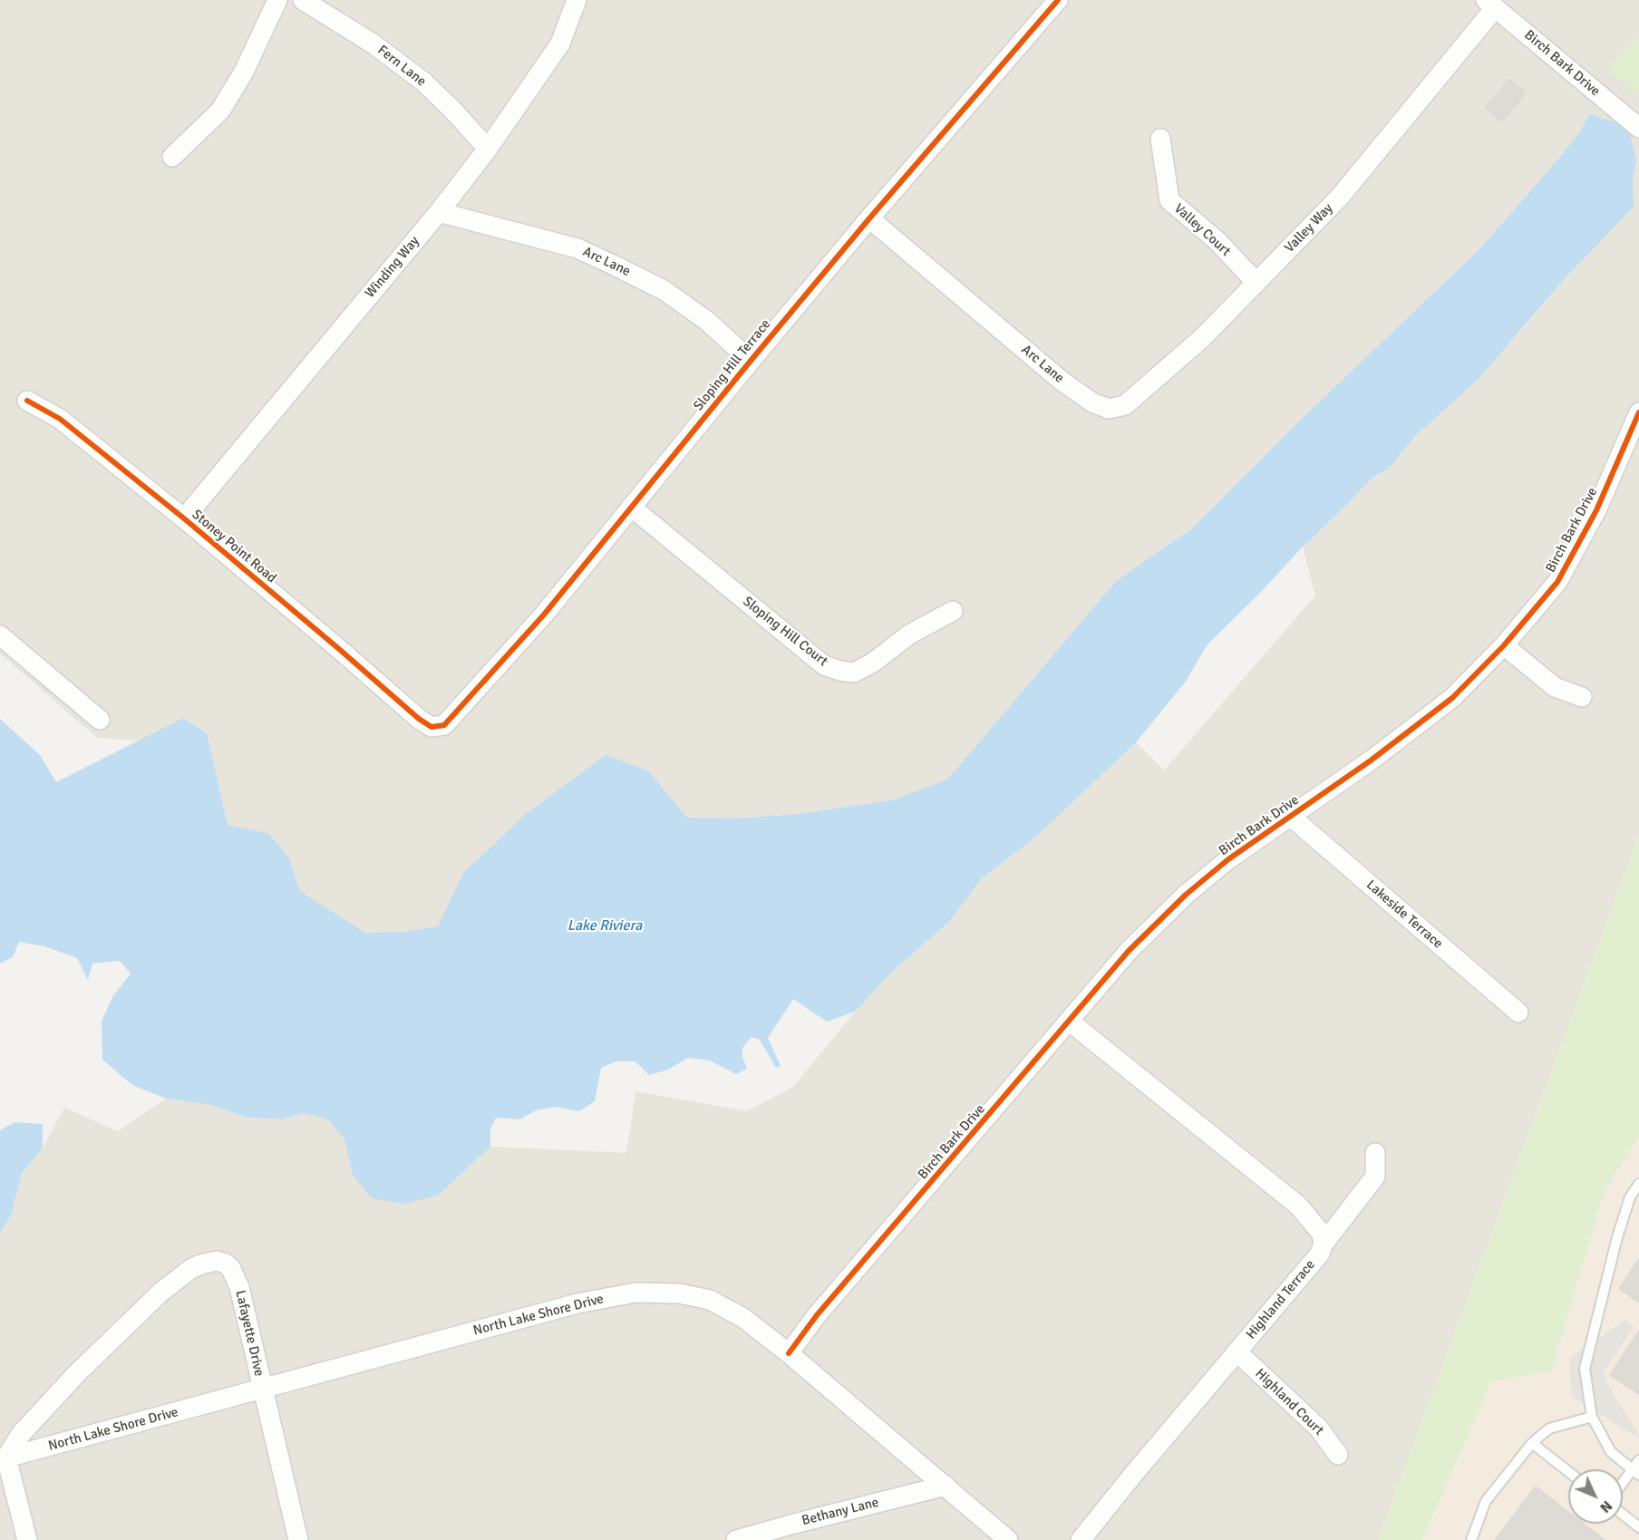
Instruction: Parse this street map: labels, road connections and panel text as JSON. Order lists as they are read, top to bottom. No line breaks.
{"streets":{"street":["Birch Bark Drive","Fern Lane","Valley Way","Valley Court","Arc Lane","Winding Way","Sloping Hill Terrace","Stoney Point Road","Sloping Hill Court","Lakeside Terrace","Highland Terrace","North Lake Shore Drive","Lafayette Drive","Highland Court","Bethany Lane"]},"crossings":[["Birch Bark Drive","Valley Way"],["Birch Bark Drive","Lakeside Terrace"],["Birch Bark Drive","North Lake Shore Drive"],["Fern Lane","Winding Way"],["Valley Way","Valley Court"],["Valley Way","Arc Lane"],["Arc Lane","Winding Way"],["Arc Lane","Sloping Hill Terrace"],["Winding Way","Stoney Point Road"],["Sloping Hill Terrace","Stoney Point Road"],["Sloping Hill Terrace","Sloping Hill Court"],["Highland Terrace","Highland Court"],["North Lake Shore Drive","Lafayette Drive"],["North Lake Shore Drive","Bethany Lane"]],"water":["Lake Riviera"],"north":"bottom right"}
